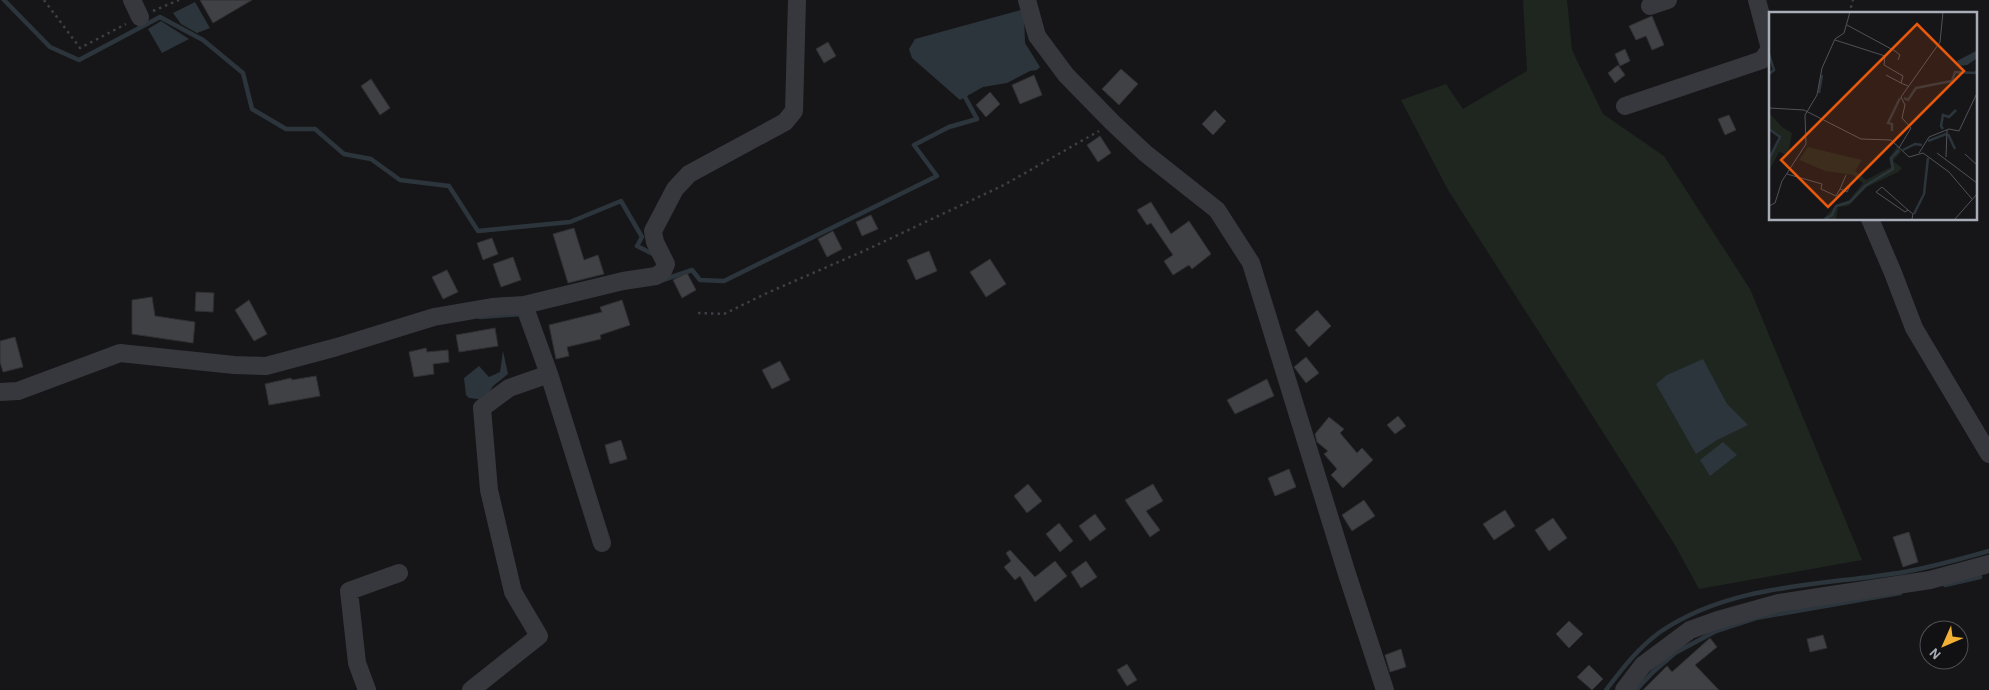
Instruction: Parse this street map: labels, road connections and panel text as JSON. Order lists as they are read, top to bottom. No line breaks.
{"north":"bottom left"}
